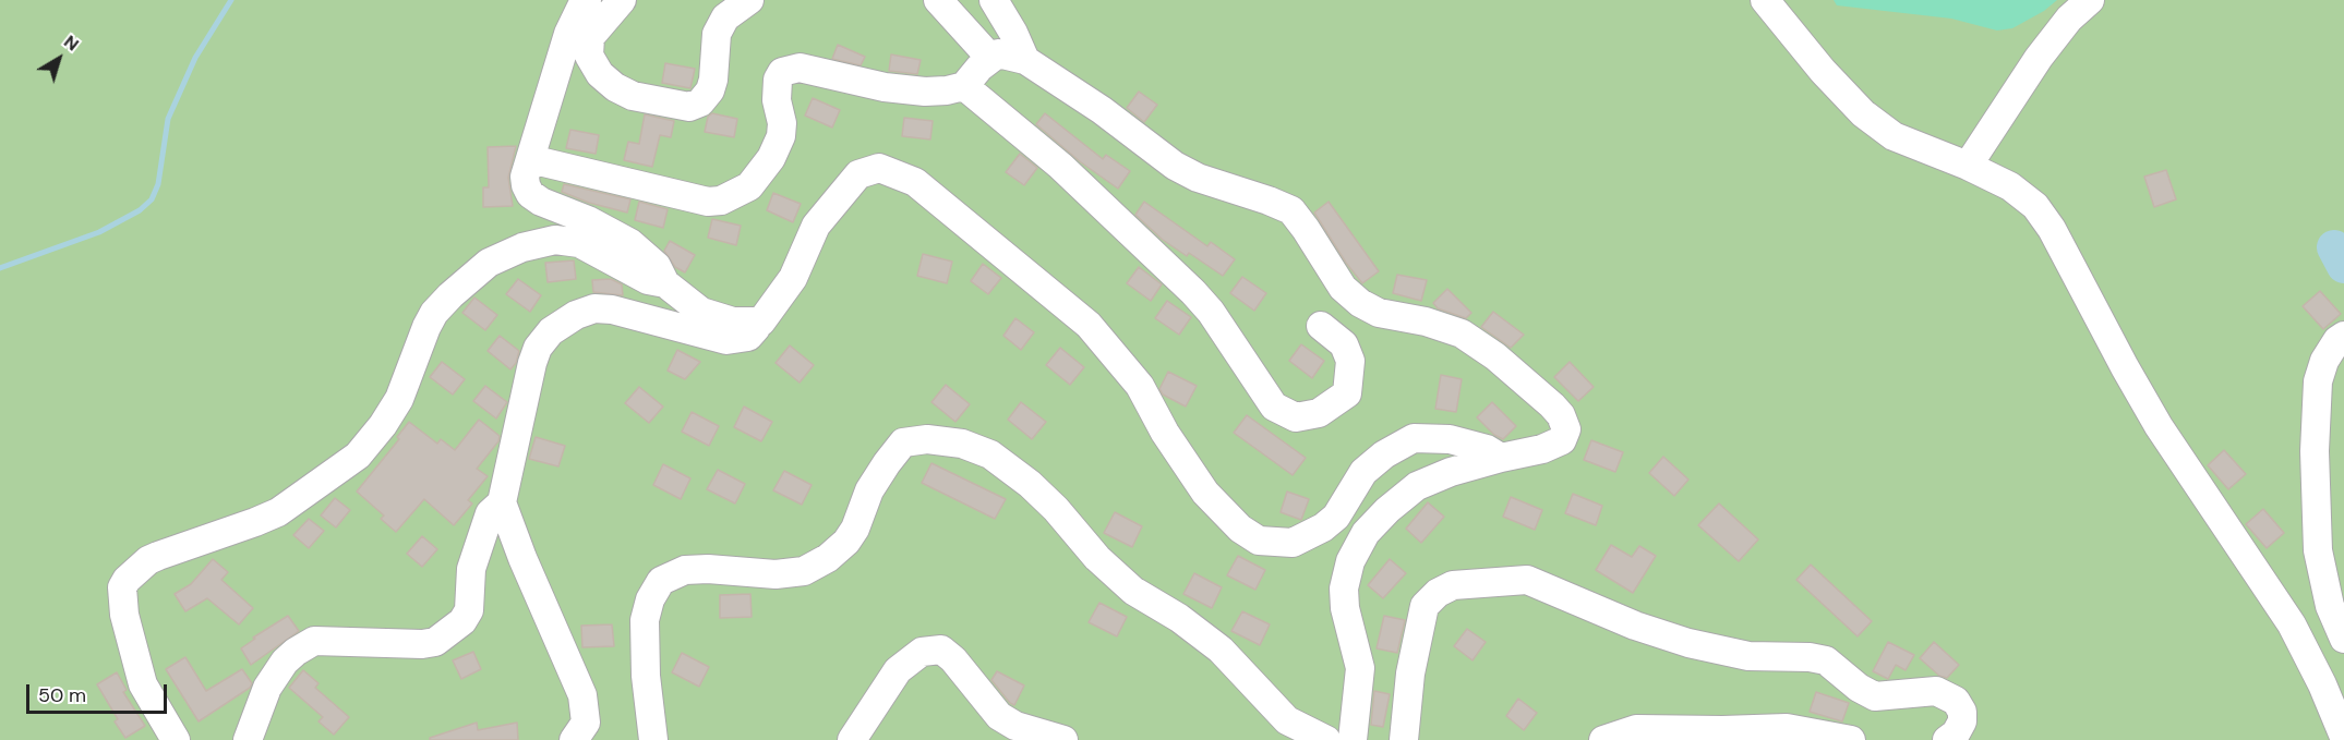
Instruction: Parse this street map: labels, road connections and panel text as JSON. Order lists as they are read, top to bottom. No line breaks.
{"scale_bar":"50 m","north":"top right"}
